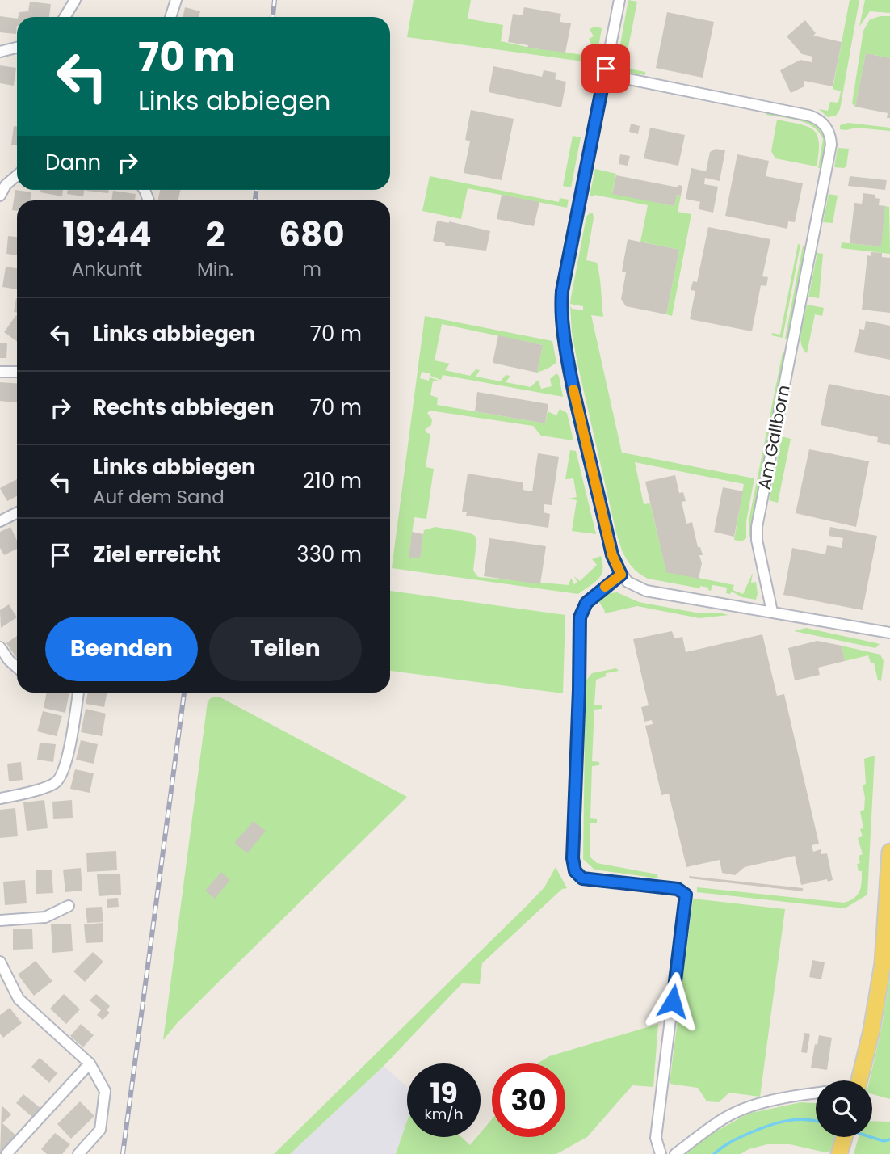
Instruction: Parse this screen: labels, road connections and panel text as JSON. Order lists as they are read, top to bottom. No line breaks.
{"streets":{"street":["Am Gallborn"]},"page":{"turn":["70 m","Links abbiegen"],"then":"Dann","eta":["19:44","Ankunft","2","Min.","680","m"],"list":[{"name":"Links abbiegen","value":"70 m"},{"name":"Rechts abbiegen","value":"70 m"},{"name":"Links abbiegen","note":"Auf dem Sand","value":"210 m"},{"name":"Ziel erreicht","value":"330 m"}],"buttons":["Beenden","Teilen"],"speed":"19 km/h","limit":"30"}}
